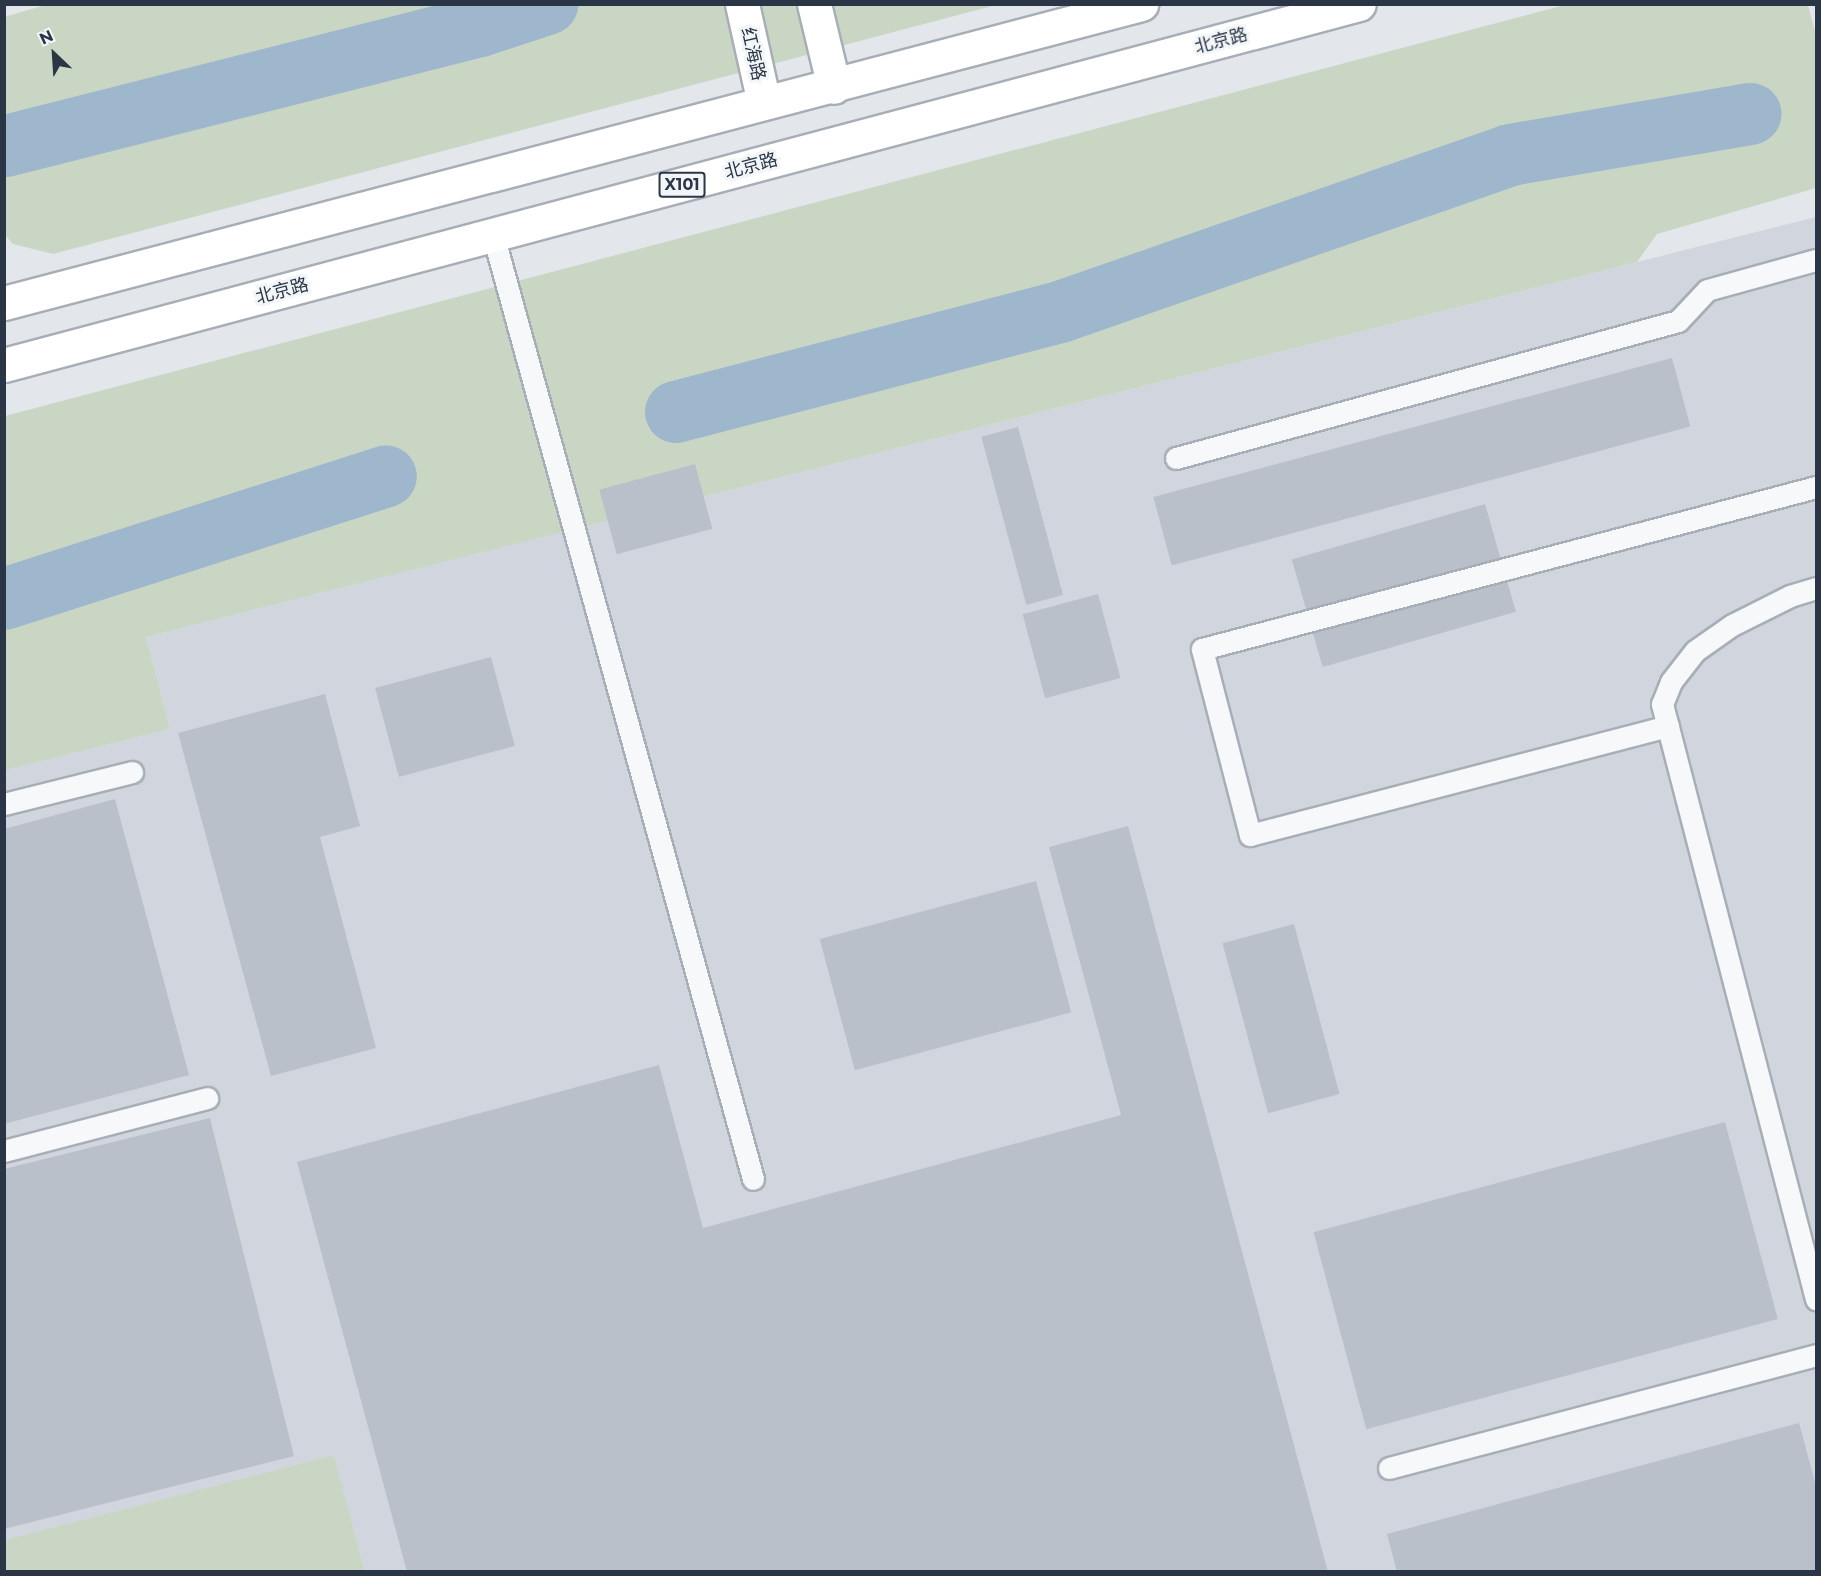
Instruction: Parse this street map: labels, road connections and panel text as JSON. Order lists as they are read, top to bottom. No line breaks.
{"streets":{"main road":["北京路","红海路","X101"]},"north":"top left"}
